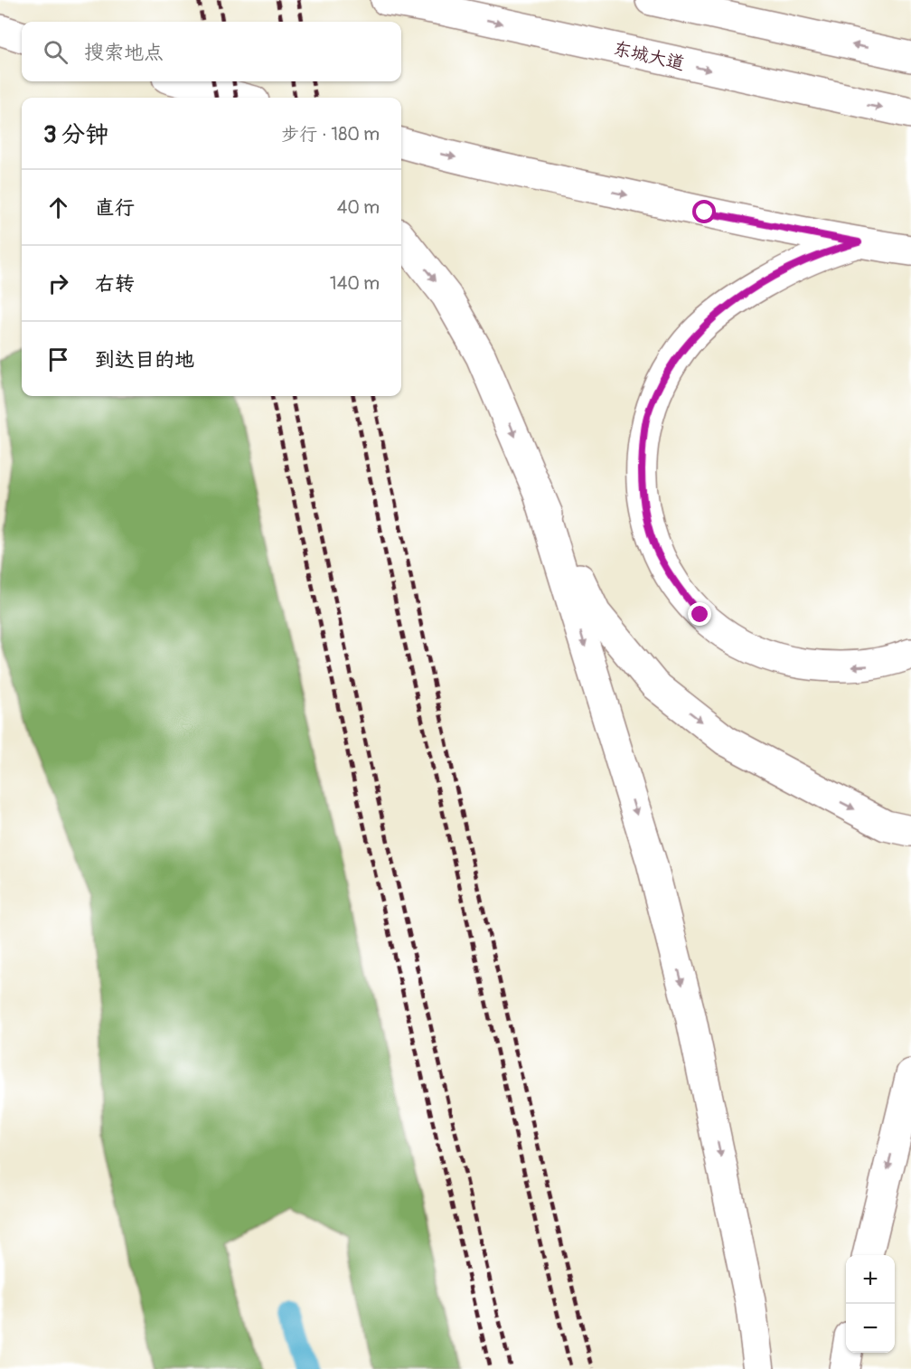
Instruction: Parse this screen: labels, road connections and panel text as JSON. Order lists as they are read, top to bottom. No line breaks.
{"streets":{"main road":["东城大道"]},"page":{"search":"搜索地点","heading":["3 分钟","步行 · 180 m"],"list":[["直行","40 m"],["右转","140 m"],"到达目的地"],"map_buttons":["+","−"]}}
